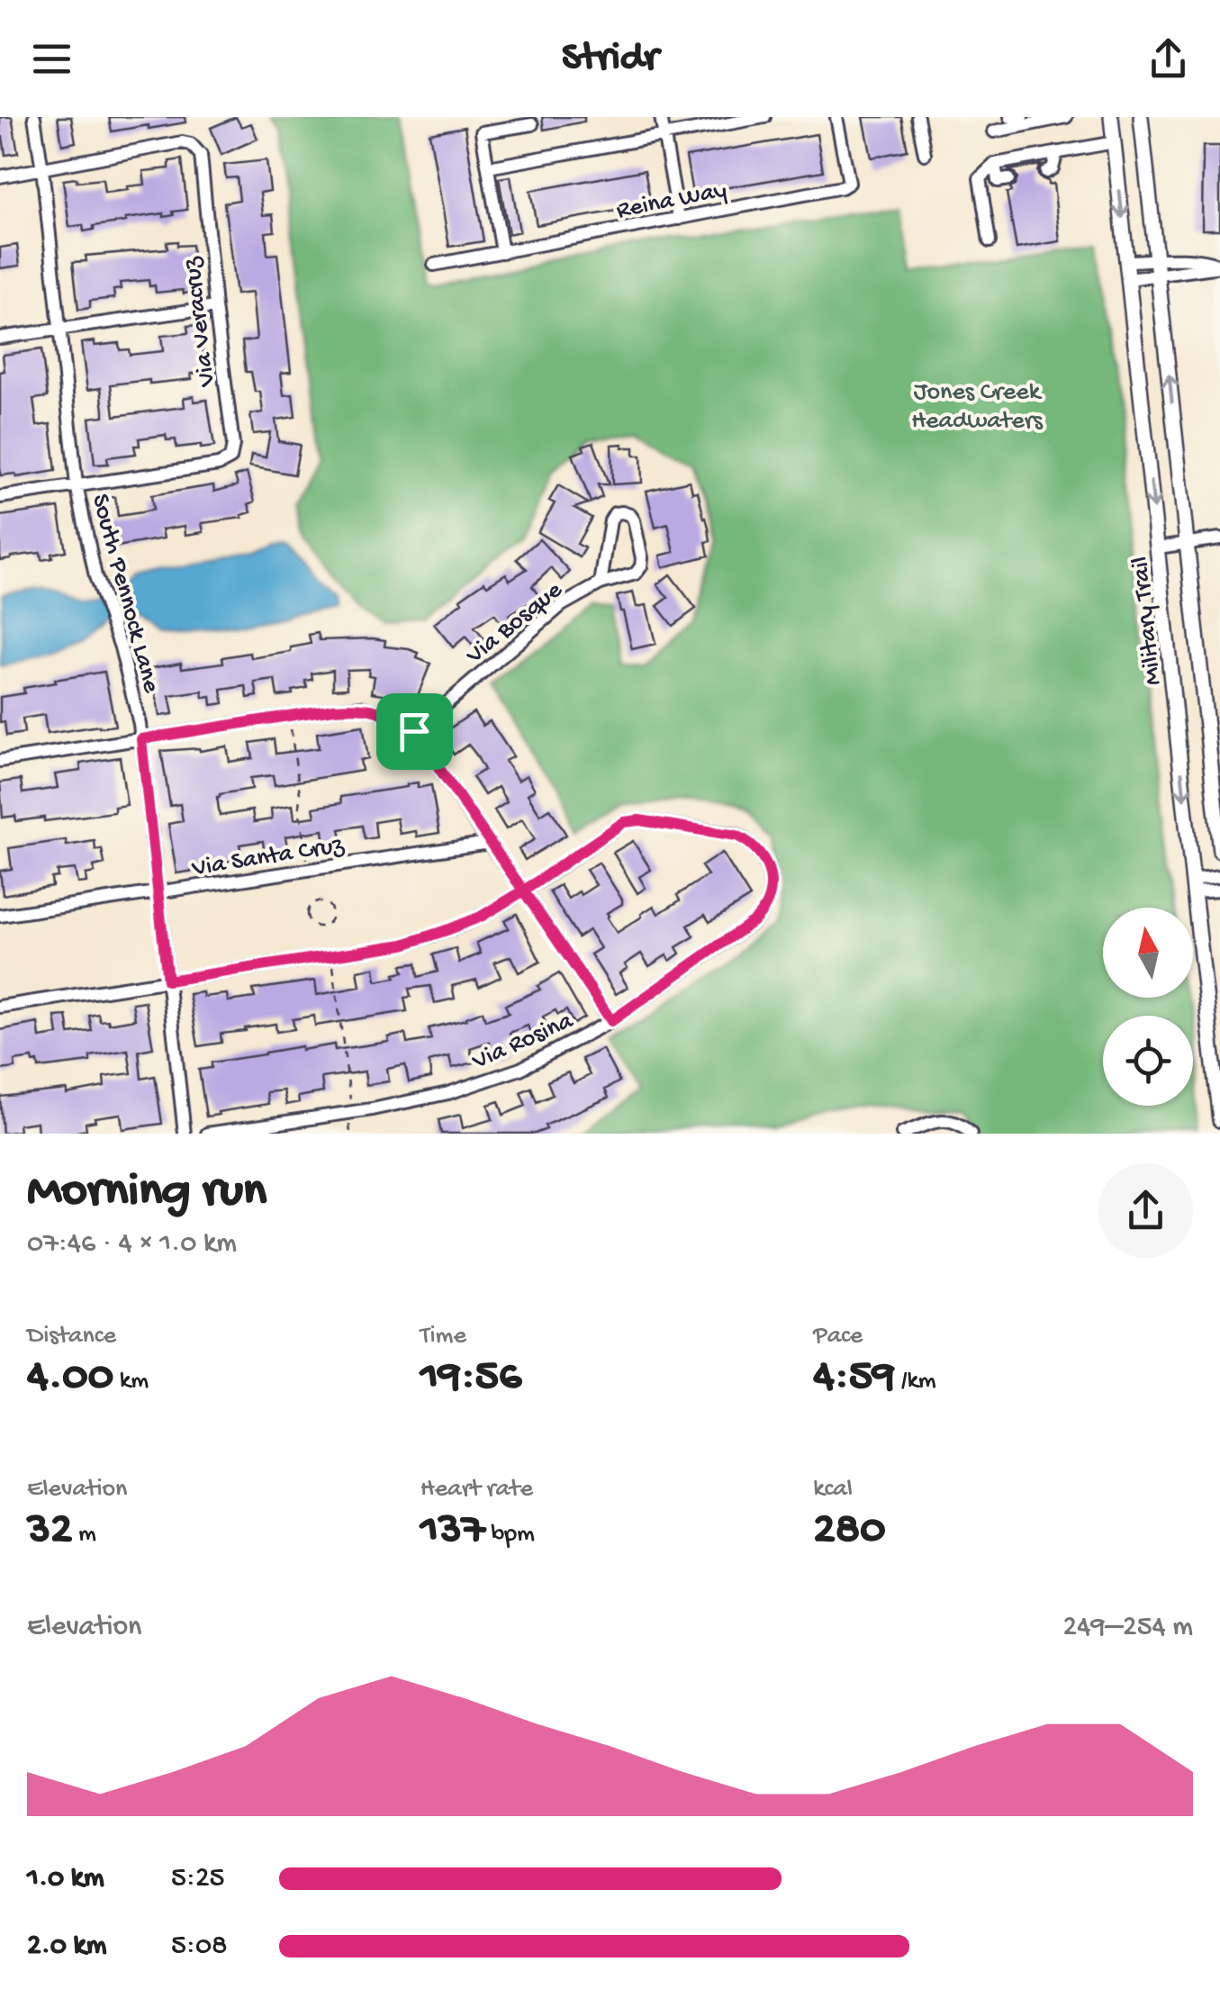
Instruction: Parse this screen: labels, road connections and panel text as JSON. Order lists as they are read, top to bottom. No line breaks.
{"streets":{"main road":["Military Trail"],"street":["Reina Way","Via Veracruz","South Pennock Lane","Via Bosque","Via Santa Cruz","Via Rosina"]},"crossings":[["Via Veracruz","South Pennock Lane"],["South Pennock Lane","Via Santa Cruz"]],"parks":["Jones Creek Headwaters"],"north":"top","page":{"header":"Stridr","heading":["Morning run","07:46 · 4 × 1.0 km"],"stats":[["Distance","4.00 km"],["Time","19:56"],["Pace","4:59 /km"],["Elevation","32 m"],["Heart rate","137 bpm"],["kcal","280"]],"chart":["Elevation","249–254 m"],"list":[{"name":"1.0 km","note":"5:25"},{"name":"2.0 km","note":"5:08"}]}}
